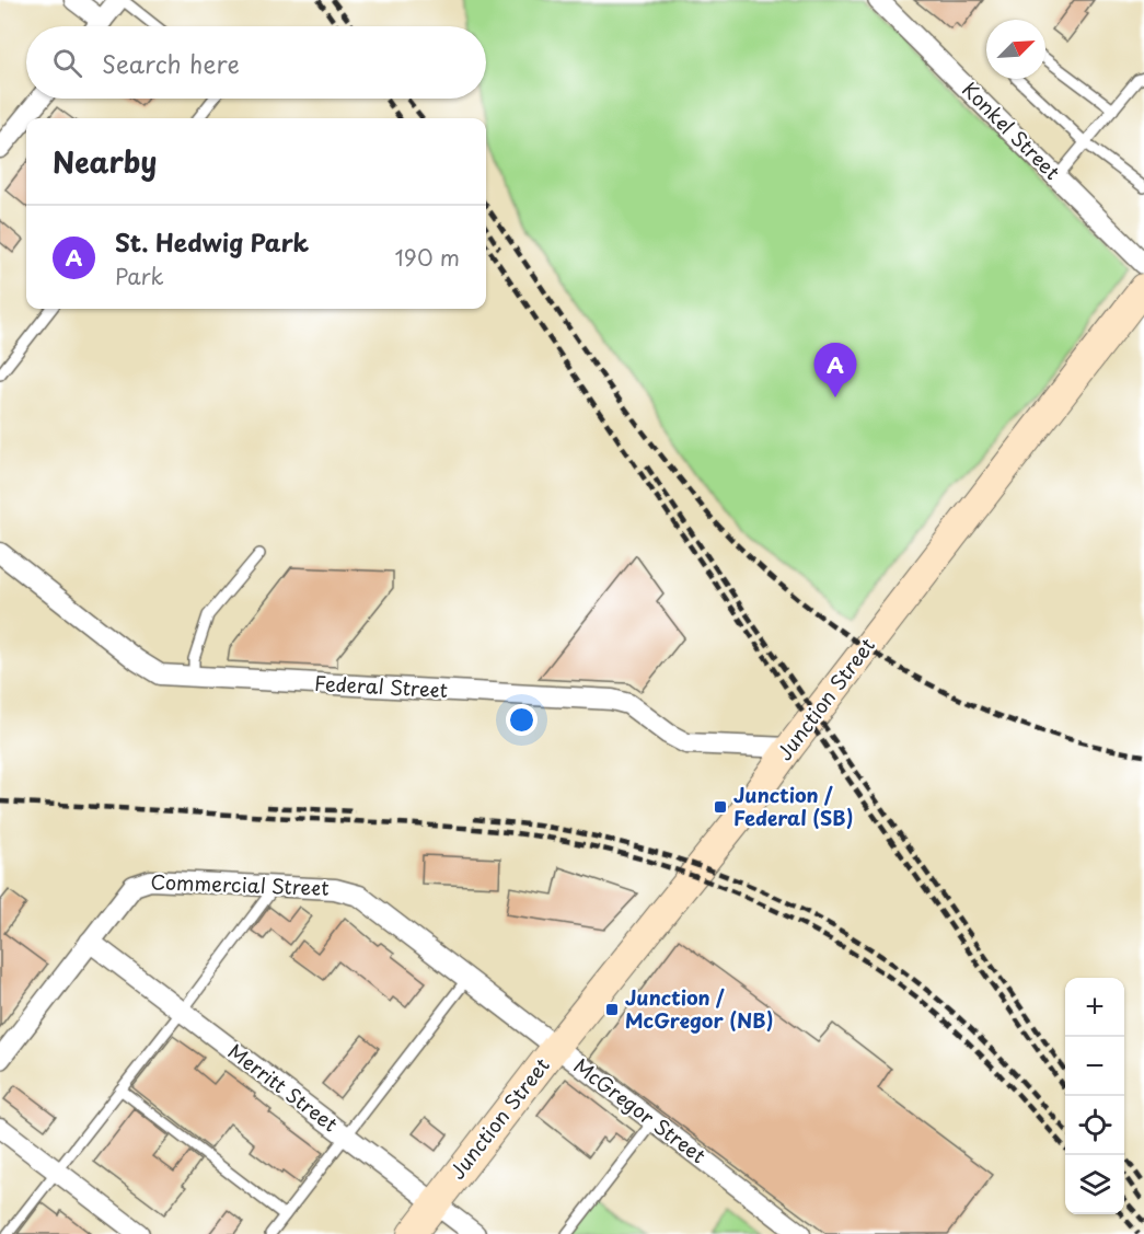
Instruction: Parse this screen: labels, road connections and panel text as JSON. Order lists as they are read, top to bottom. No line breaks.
{"streets":{"street":["Konkel Street","Federal Street","Junction Street","Commercial Street","Merritt Street","McGregor Street"]},"crossings":[["Federal Street","Junction Street"],["Junction Street","Merritt Street"],["Junction Street","McGregor Street"],["Commercial Street","Merritt Street"],["Commercial Street","McGregor Street"]],"places":{"transit":["Junction / Federal (SB)","Junction / McGregor (NB)"]},"north":"top right","page":{"search":"Search here","heading":"Nearby","list":[{"mark":"A","name":"St. Hedwig Park","note":"Park","value":"190 m"}],"pins":"A","map_buttons":["+","−"]}}
